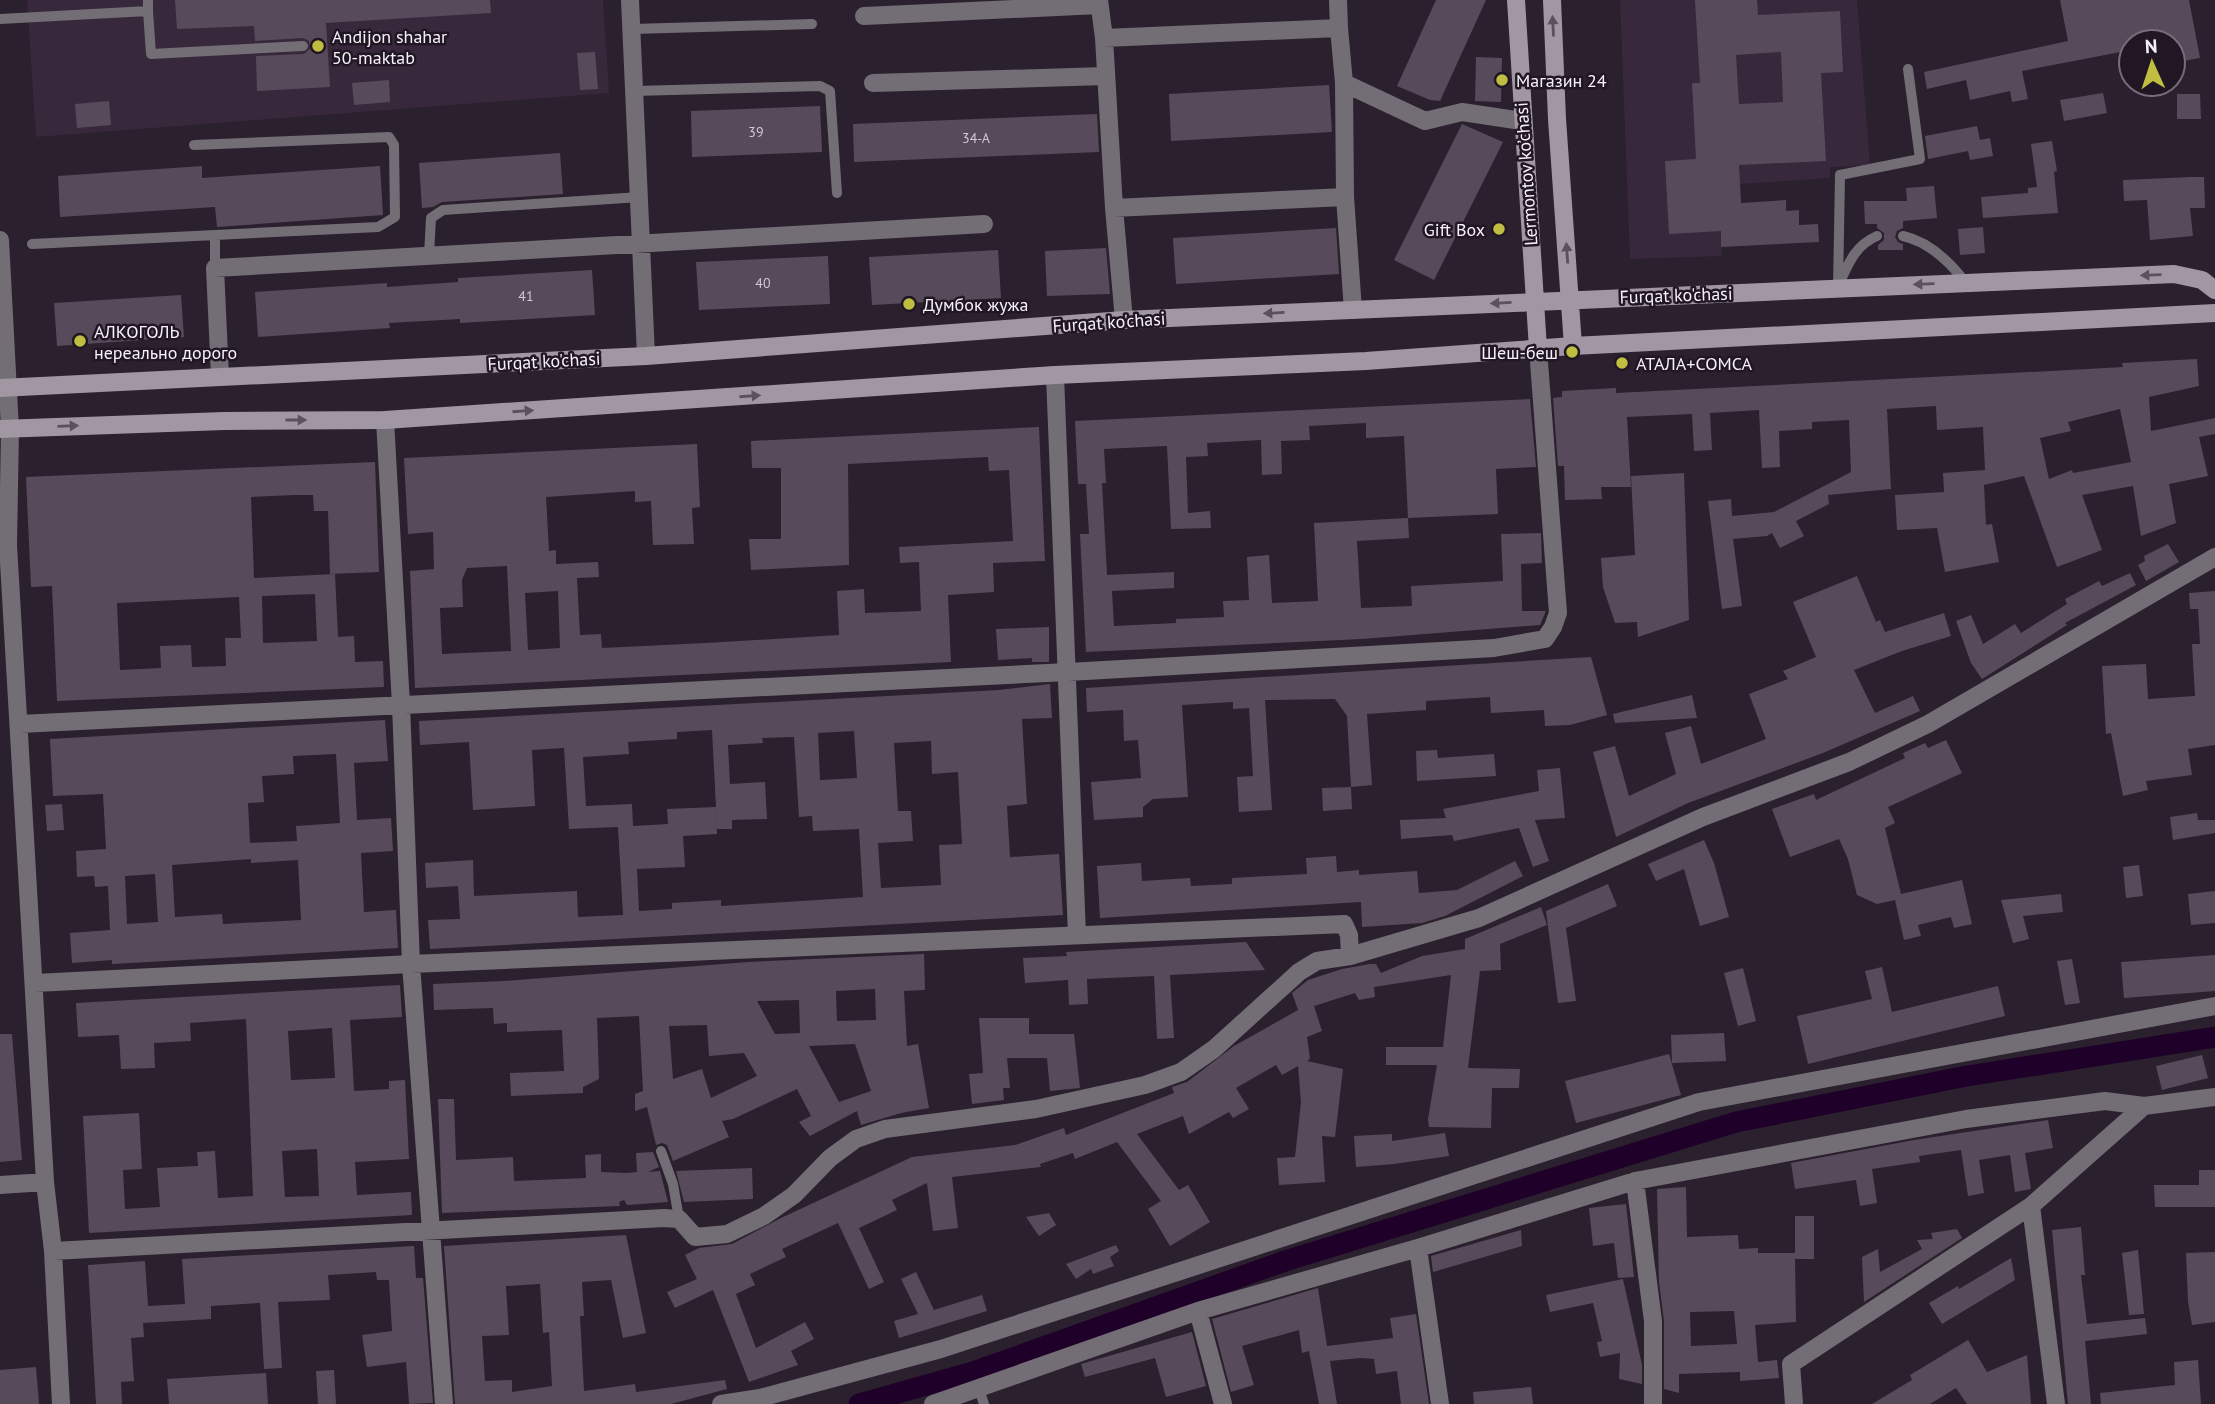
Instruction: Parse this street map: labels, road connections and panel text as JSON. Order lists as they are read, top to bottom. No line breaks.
{"streets":{"main road":["Lermontov ko’chasi","Furqat ko'chasi"]},"crossings":[["Lermontov ko’chasi","Furqat ko'chasi"]],"places":["Andijon shahar 50-maktab","Магазин 24","Gift Box","Думбок жужа","АЛКОГОЛЬ нереально дорого","Шеш-беш","АТАЛА+СОМСА"],"house_numbers":["39","34-А","40","41"],"north":"top"}
